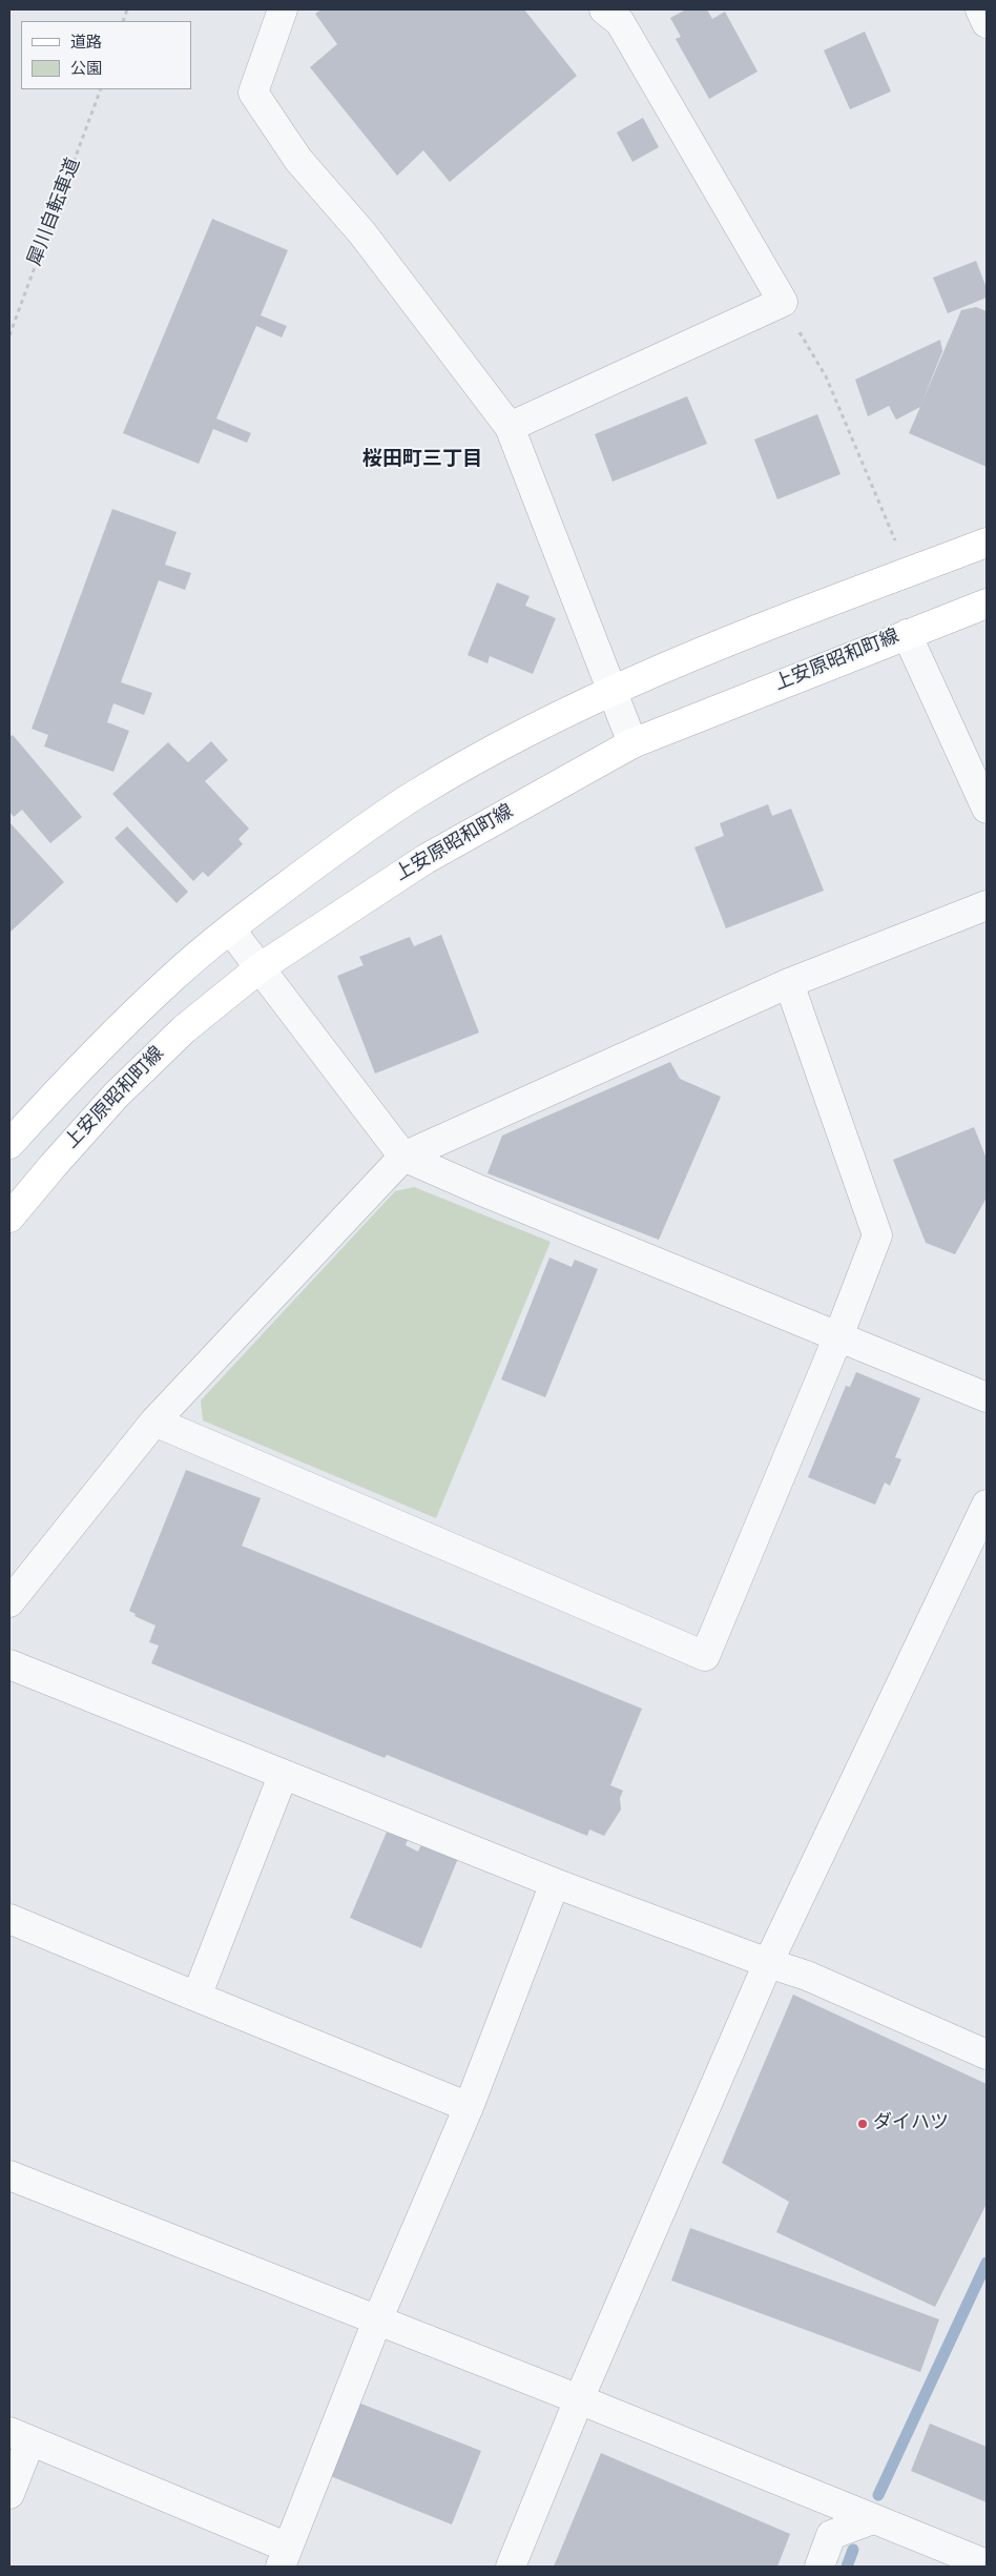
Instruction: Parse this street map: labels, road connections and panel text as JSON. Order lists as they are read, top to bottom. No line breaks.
{"streets":{"main road":["上安原昭和町線"],"path":["犀川自転車道"]},"districts":["桜田町三丁目"],"places":["ダイハツ"],"legend":["道路","公園"]}
